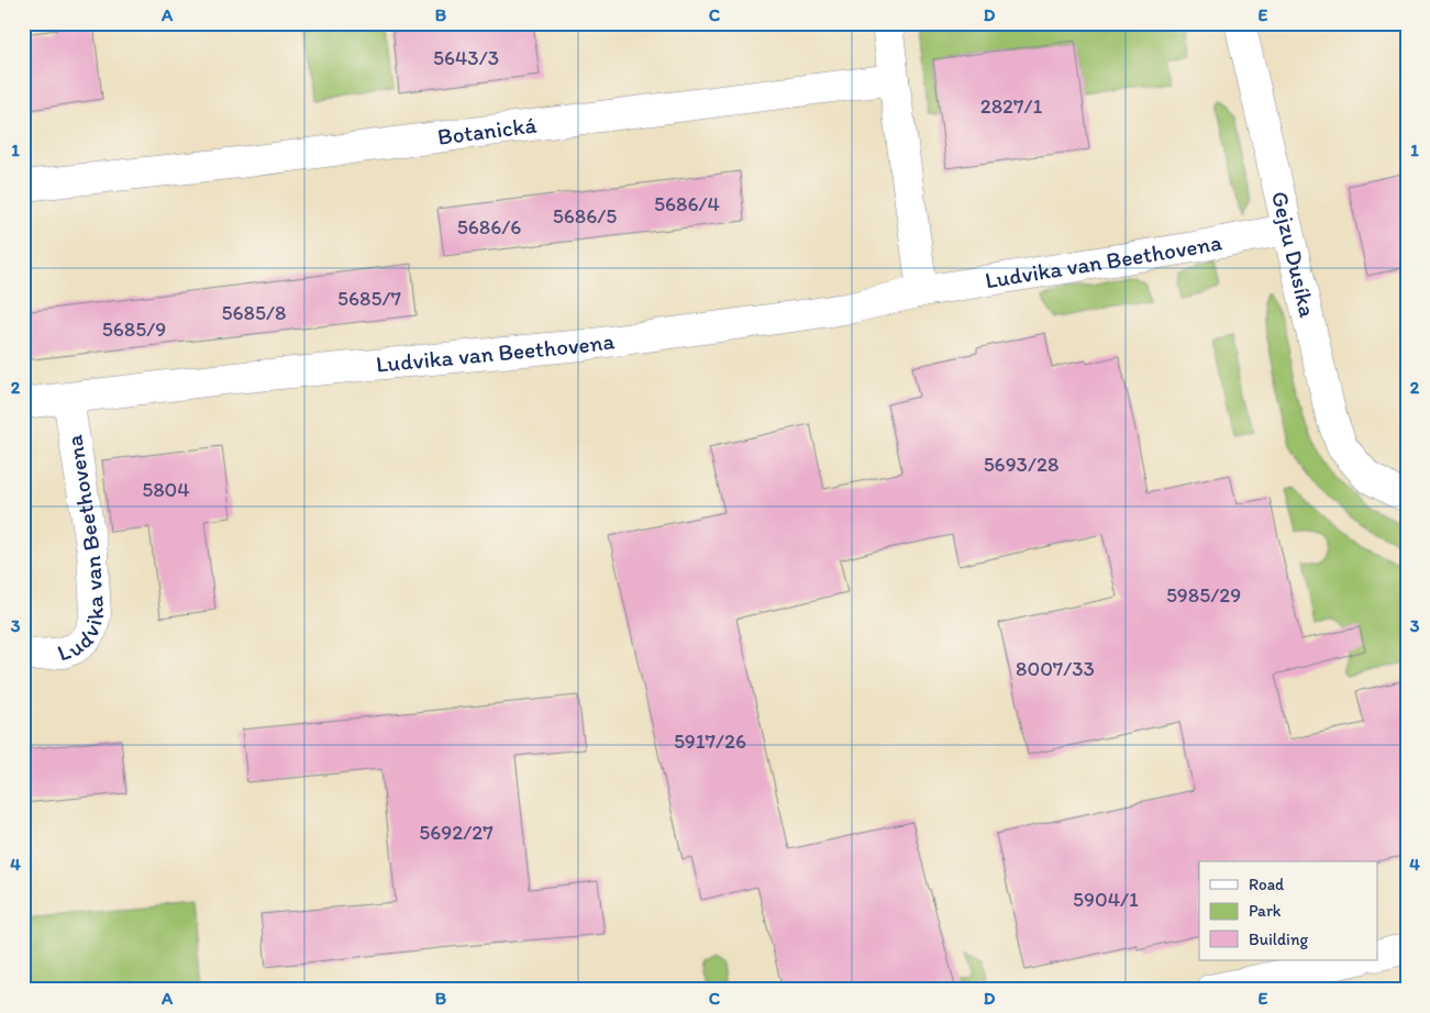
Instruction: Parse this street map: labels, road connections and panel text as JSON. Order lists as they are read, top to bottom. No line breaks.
{"streets":{"street":["Botanická","Gejzu Dusíka","Ludvika van Beethovena"]},"crossings":[["Gejzu Dusíka","Ludvika van Beethovena"]],"house_numbers":["5643/3","2827/1","5686/4","5686/5","5686/6","5685/7","5685/8","5685/9","5693/28","5804","5985/29","8007/33","5917/26","5692/27","5904/1"],"legend":["Road","Park","Building"],"grid":{"columns":["A","B","C","D","E"],"rows":["1","2","3","4"]}}
